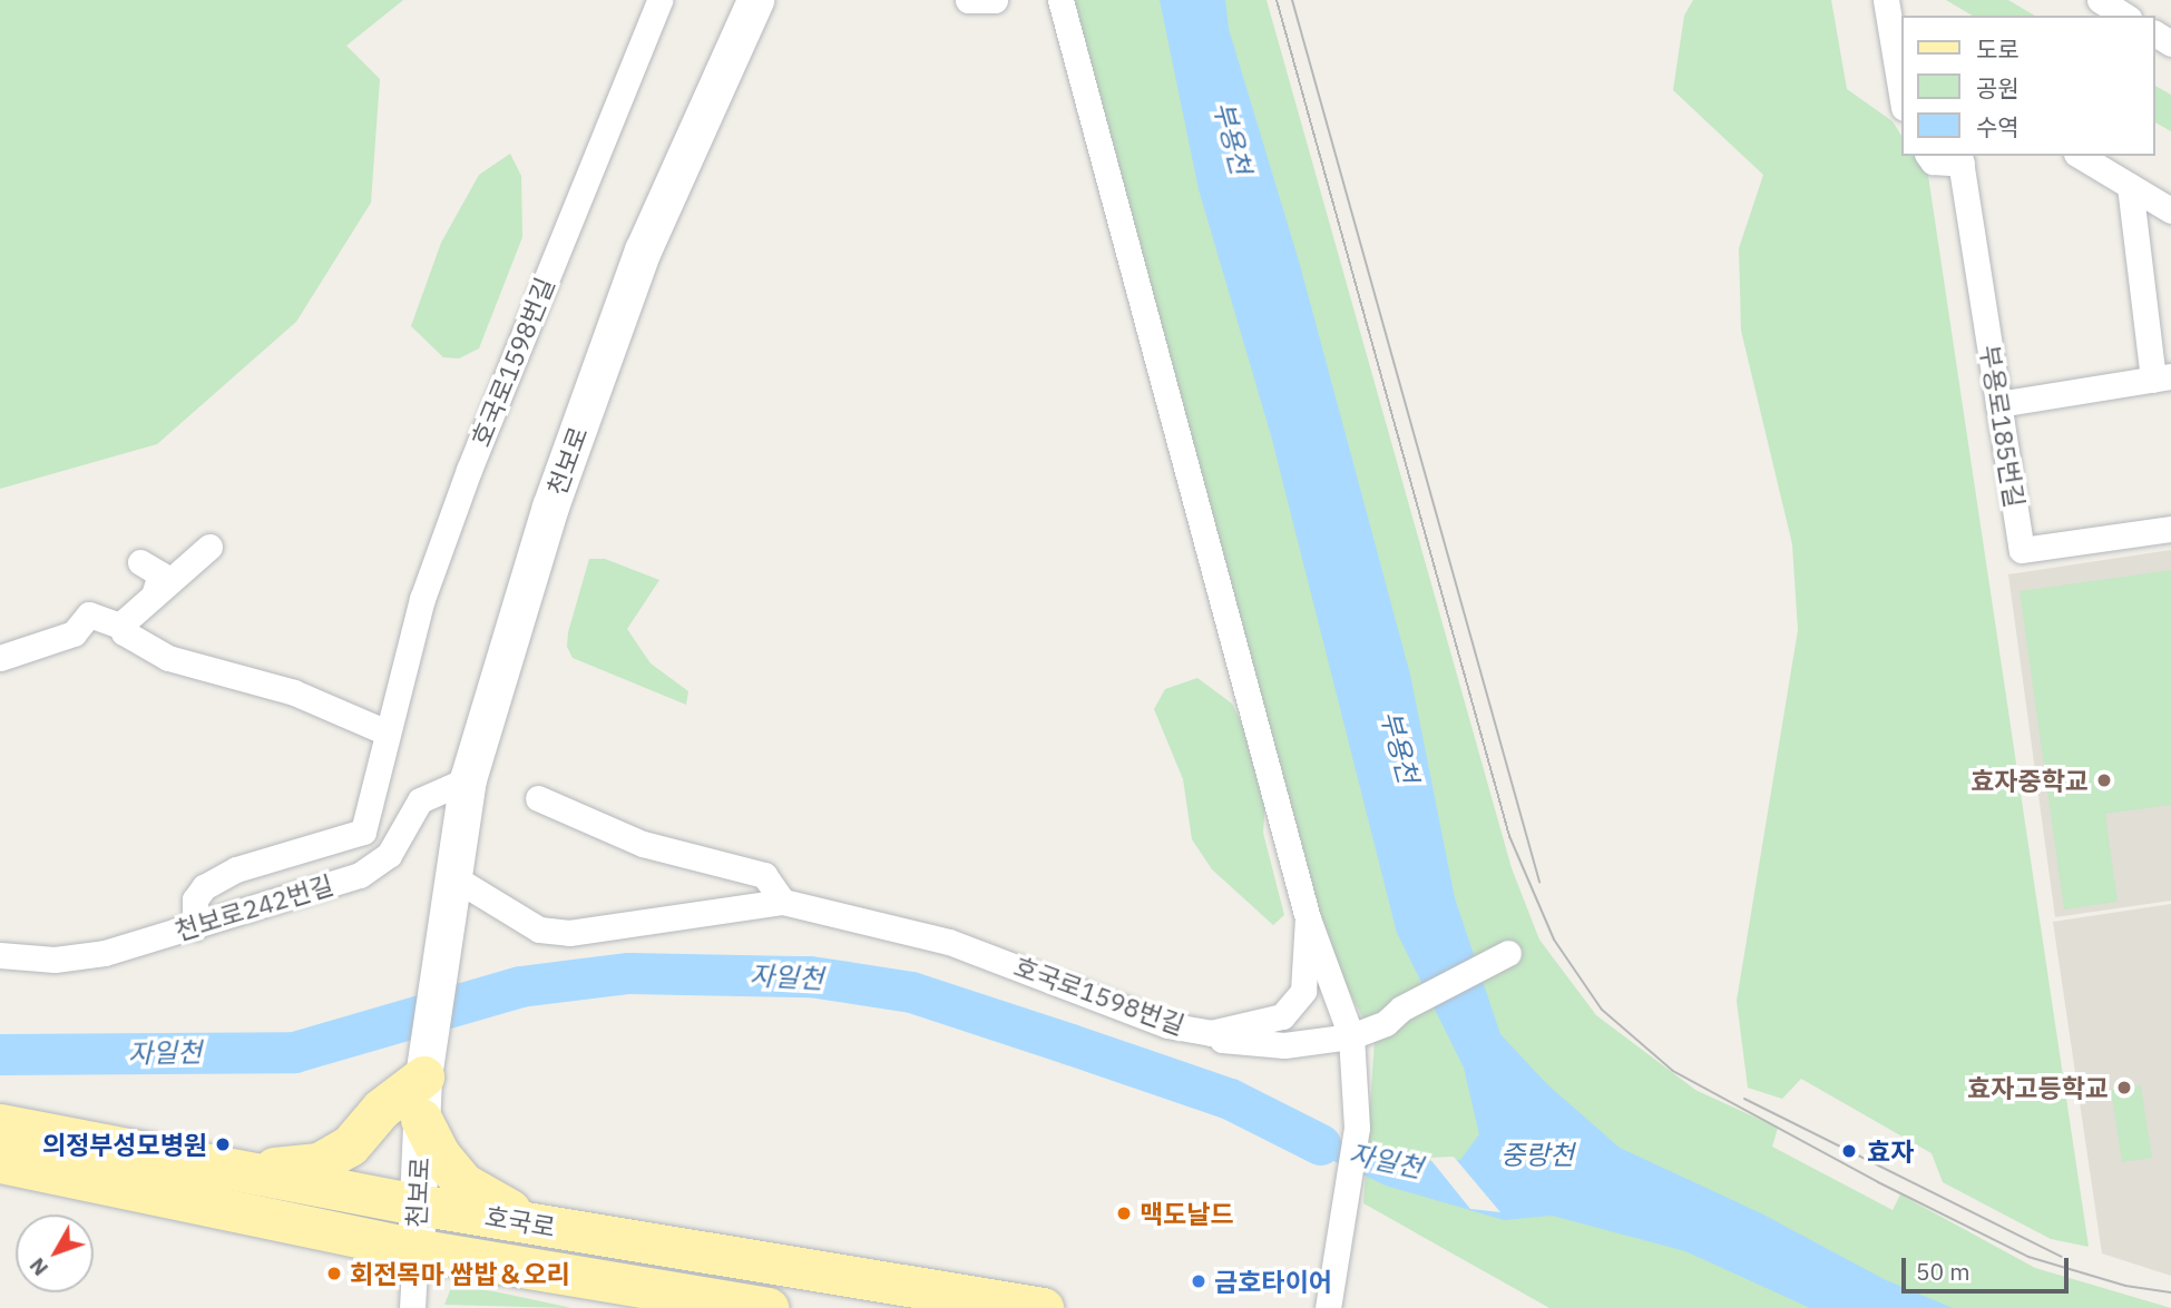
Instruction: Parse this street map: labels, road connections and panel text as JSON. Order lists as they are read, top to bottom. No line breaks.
{"streets":{"main road":["천보로","호국로"],"street":["호국로1598번길","부용로185번길","천보로242번길"]},"crossings":[["호국로1598번길","천보로242번길"],["천보로","천보로242번길"],["천보로","호국로"]],"water":["부용천","자일천","중랑천"],"places":["효자중학교","효자고등학교","의정부성모병원","효자","맥도날드","회전목마 쌈밥＆오리","금호타이어"],"legend":["도로","공원","수역"],"scale_bar":"50 m","north":"bottom left"}
